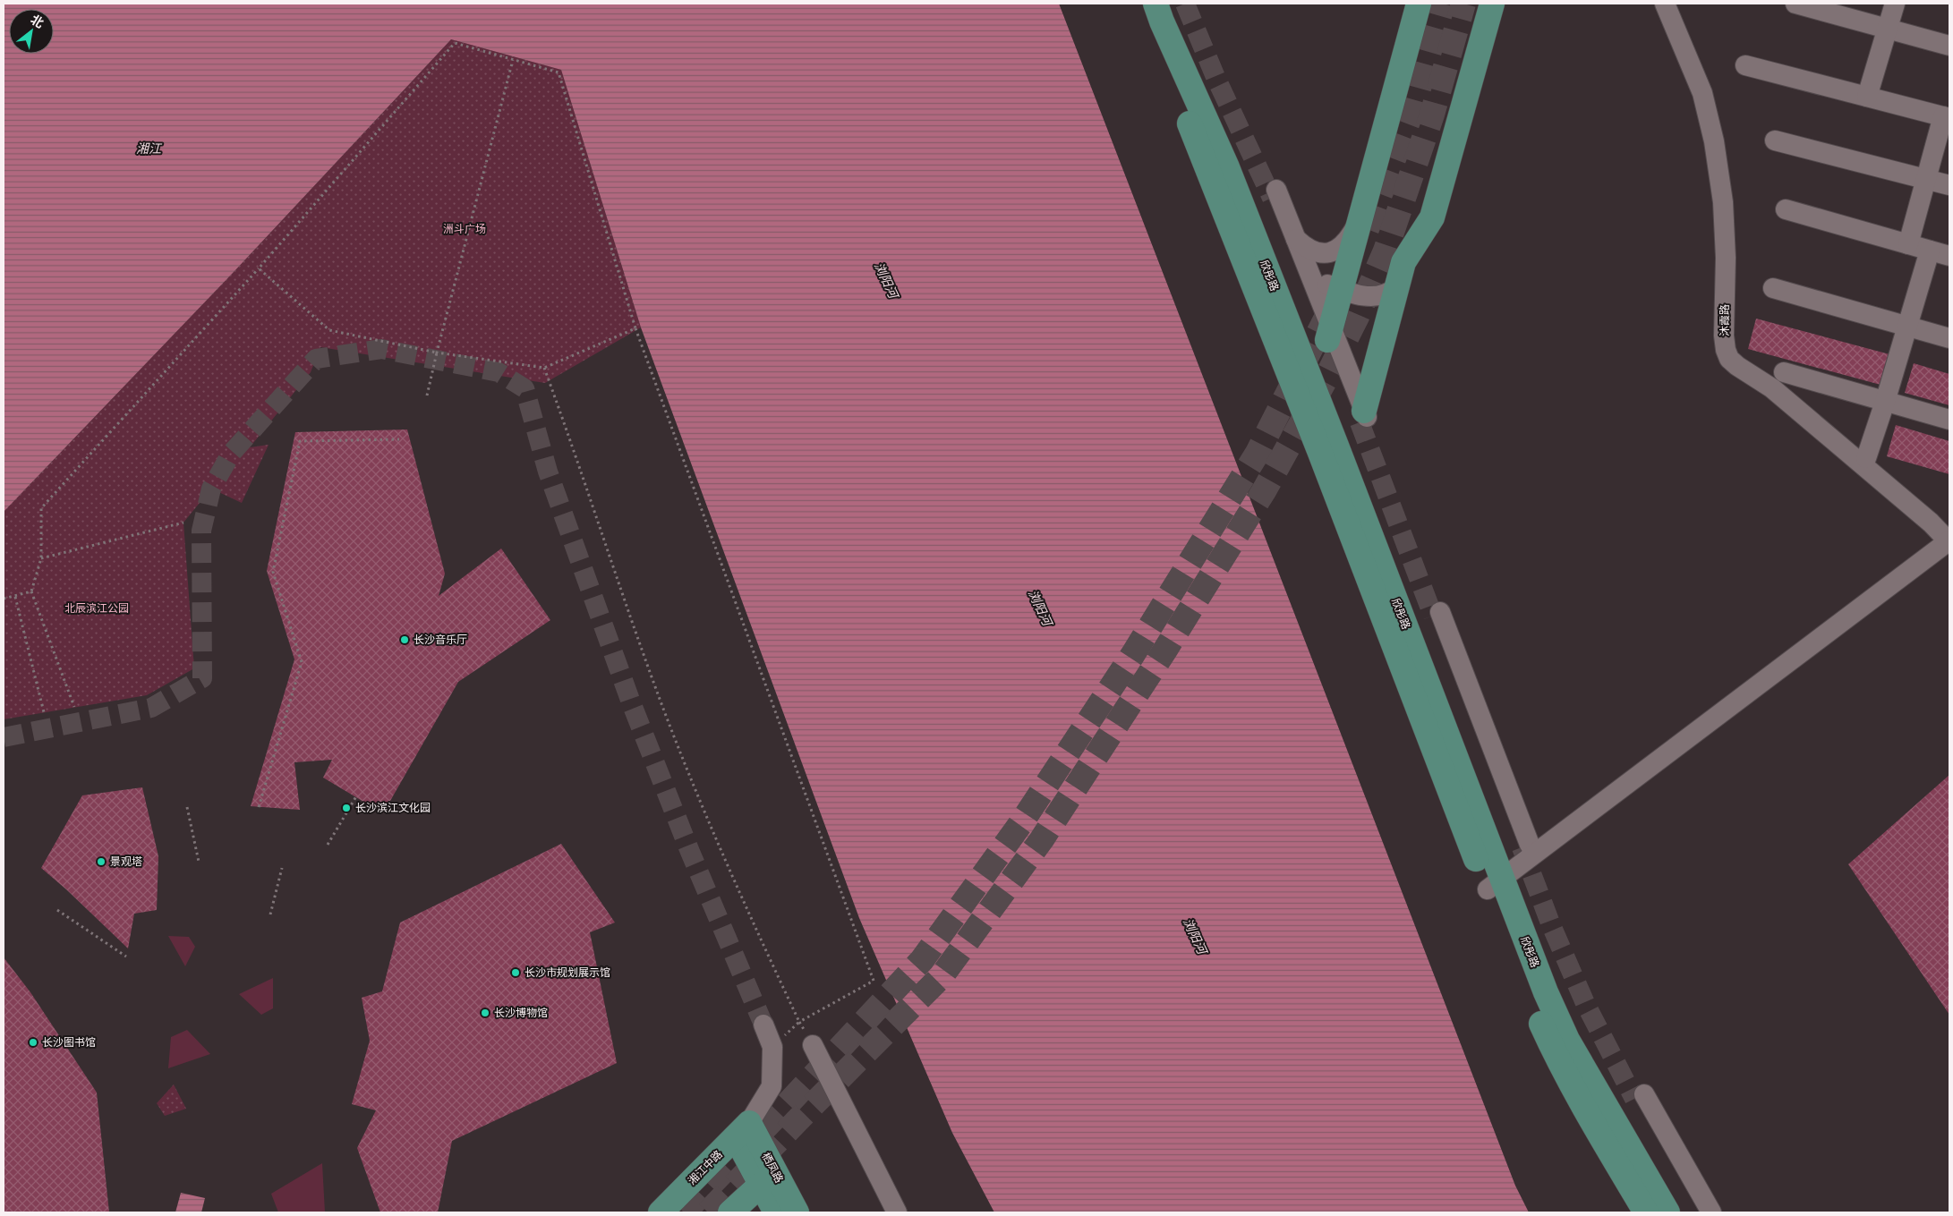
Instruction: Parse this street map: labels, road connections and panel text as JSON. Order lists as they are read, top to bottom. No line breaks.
{"streets":{"main road":["欣彤路","湘江中路","栖凤路"],"street":["沐霞路"]},"crossings":[["湘江中路","栖凤路"]],"water":["湘江","浏阳河"],"parks":["洲斗广场","北辰滨江公园"],"places":["长沙音乐厅","长沙滨江文化园","景观塔","长沙市规划展示馆","长沙博物馆","长沙图书馆"],"north":"top right"}
